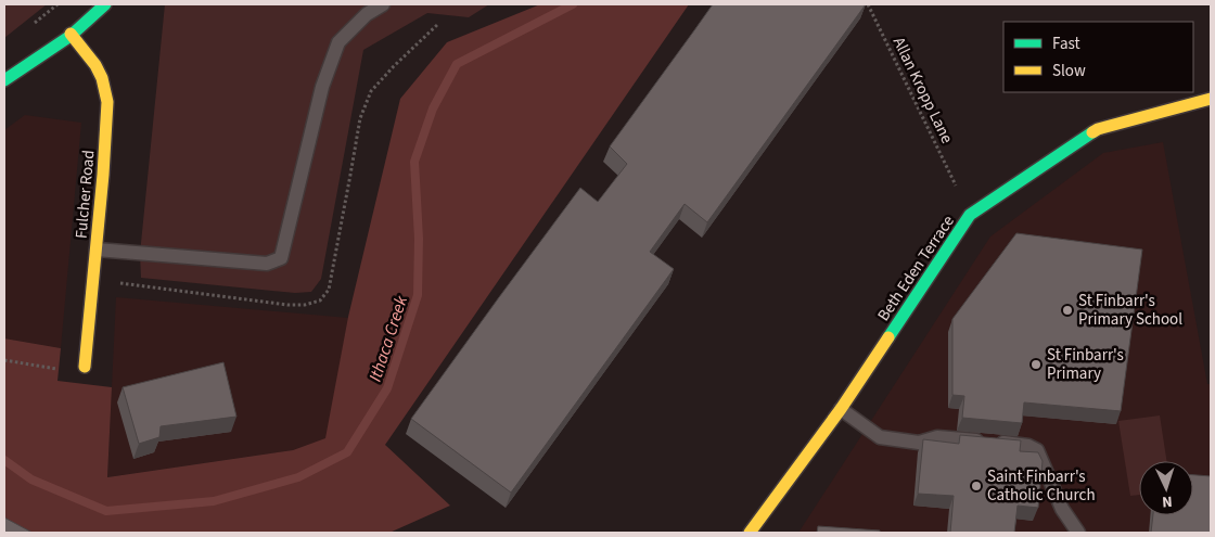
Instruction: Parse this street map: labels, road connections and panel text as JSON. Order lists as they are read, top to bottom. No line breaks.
{"streets":{"street":["Fulcher Road","Beth Eden Terrace"],"path":["Allan Kropp Lane"]},"water":["Ithaca Creek"],"places":["St Finbarr's Primary School","St Finbarr's Primary","Saint Finbarr's Catholic Church"],"legend":["Fast","Slow"],"north":"bottom"}
